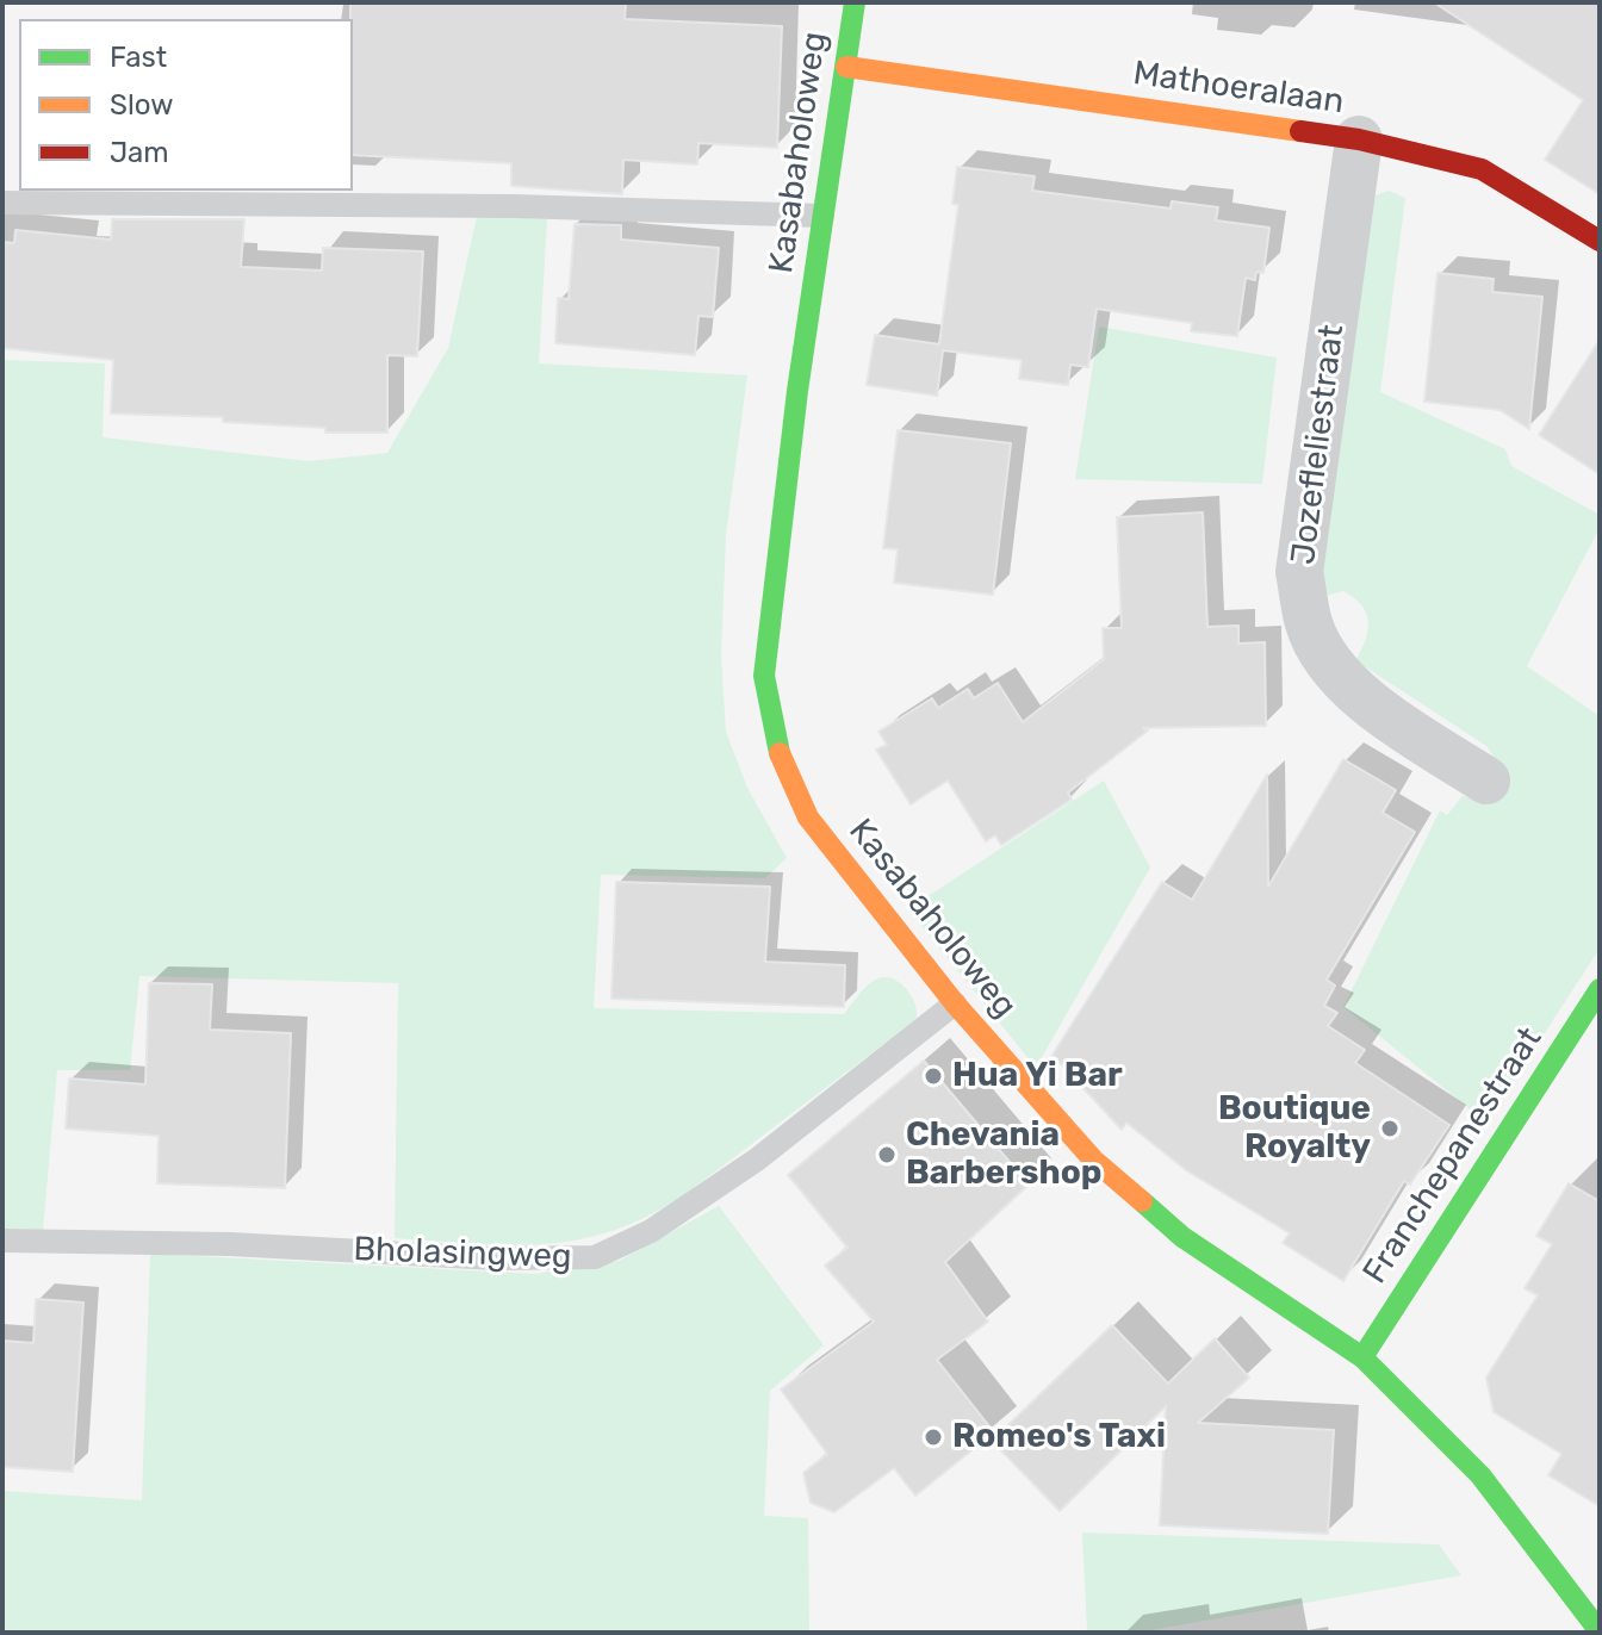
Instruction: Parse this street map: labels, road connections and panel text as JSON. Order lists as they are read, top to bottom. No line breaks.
{"streets":{"street":["Mathoeralaan","Kasabaholoweg","Jozefleliestraat","Franchepanestraat"],"lane":["Bholasingweg"]},"crossings":[["Mathoeralaan","Kasabaholoweg"],["Mathoeralaan","Jozefleliestraat"],["Kasabaholoweg","Franchepanestraat"],["Kasabaholoweg","Bholasingweg"]],"places":["Hua Yi Bar","Boutique Royalty","Chevania Barbershop","Romeo's Taxi"],"legend":["Fast","Slow","Jam"]}
